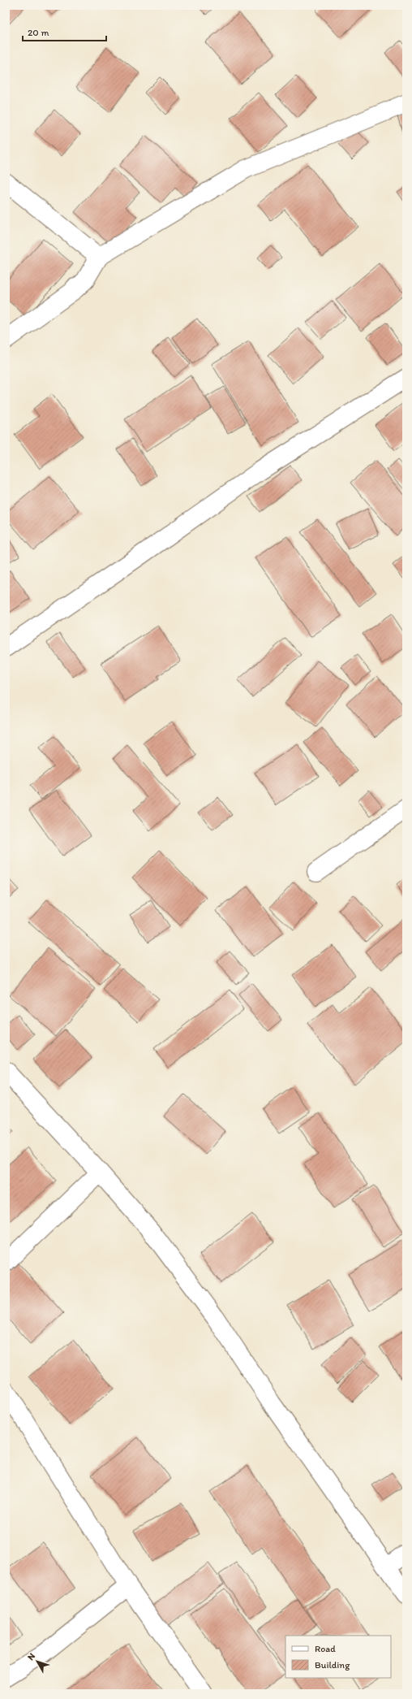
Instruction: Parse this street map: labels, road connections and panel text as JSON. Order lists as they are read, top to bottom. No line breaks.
{"legend":["Road","Building"],"scale_bar":"20 m","north":"top left"}
